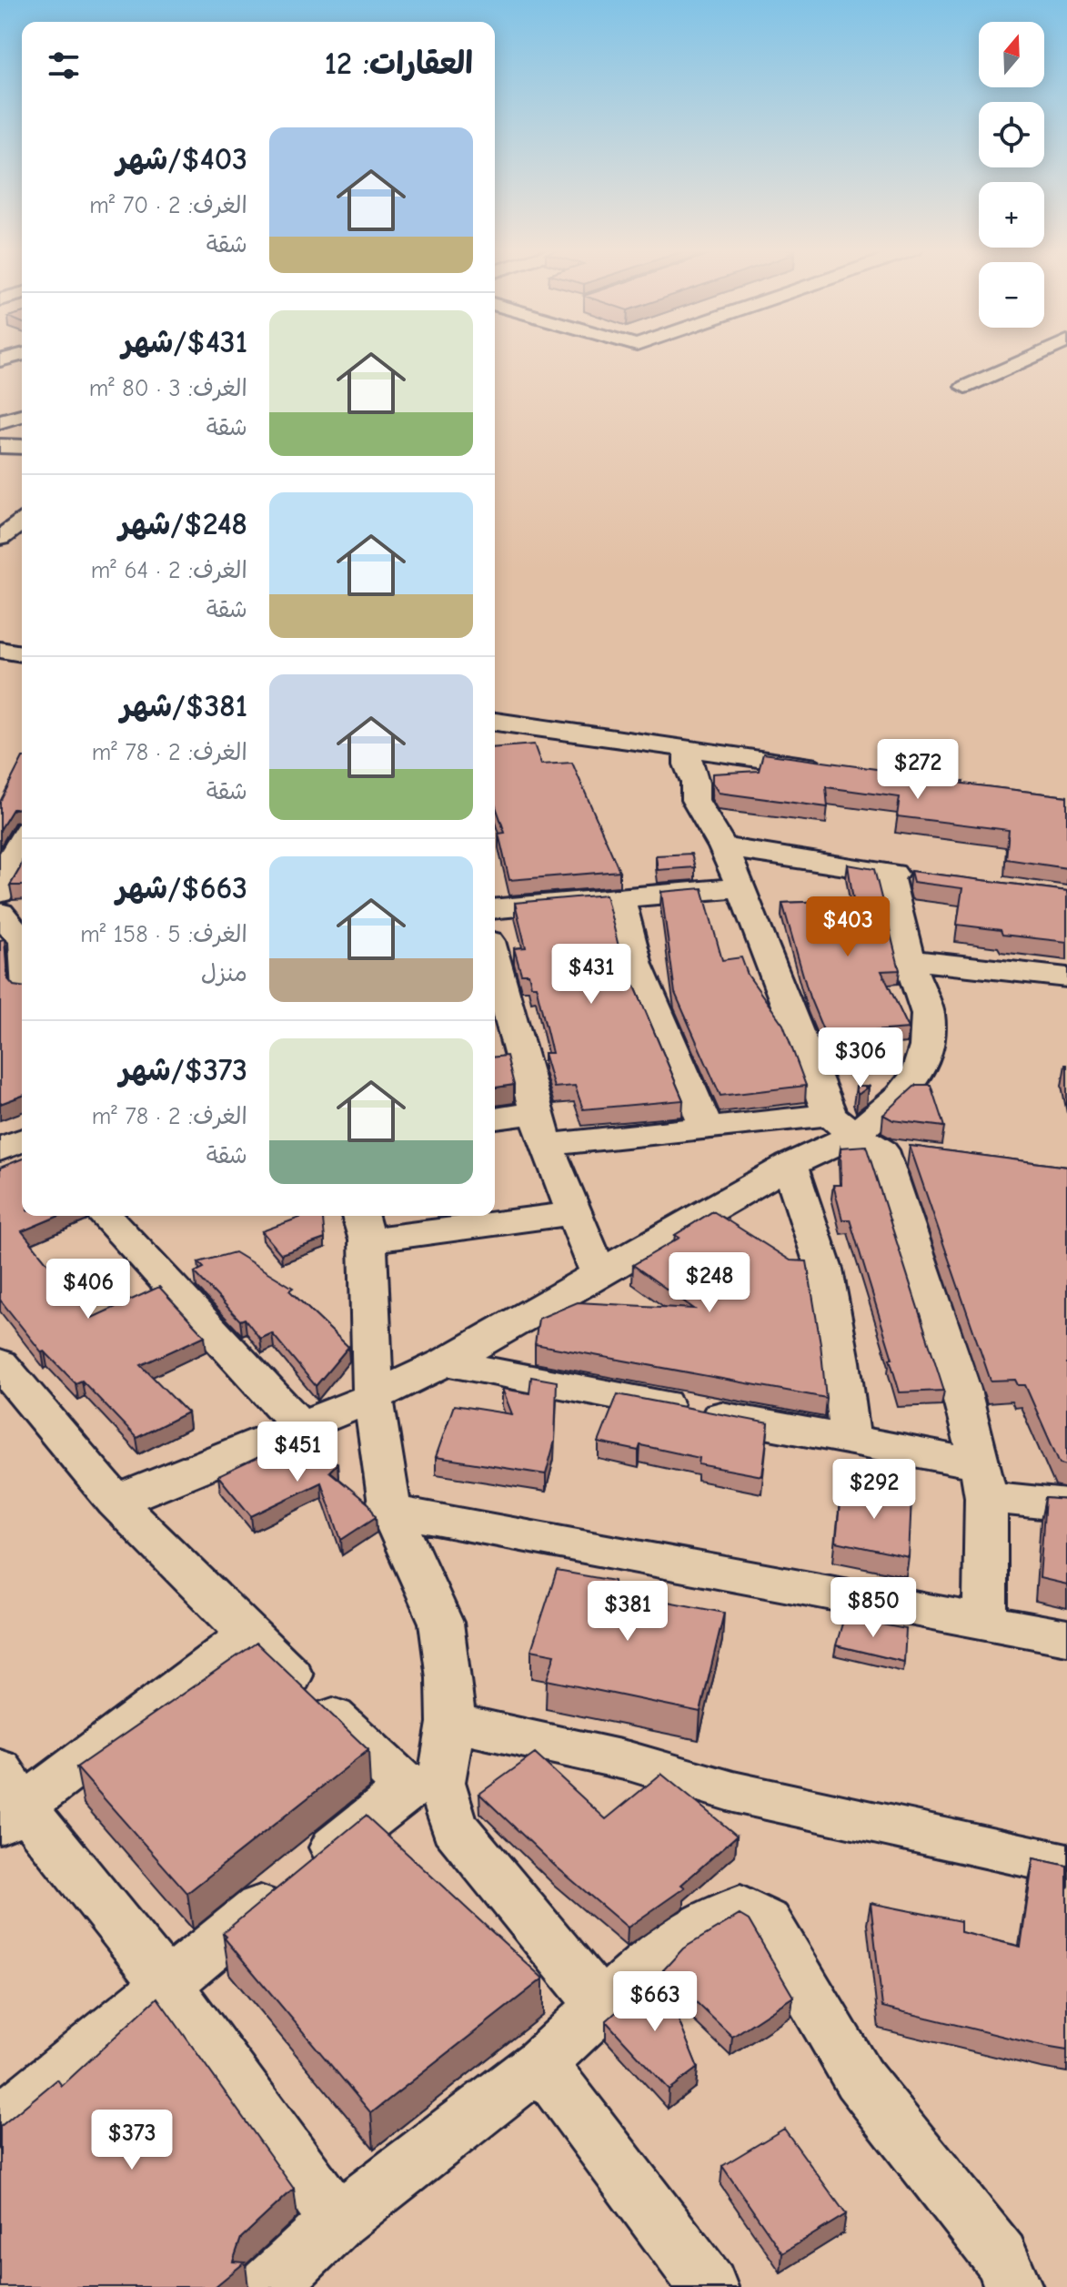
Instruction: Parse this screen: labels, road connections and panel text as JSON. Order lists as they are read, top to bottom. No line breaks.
{"north":"top","page":{"map_buttons":["+","−"],"heading":"العقارات: 12","list":[{"name":"$403/شهر","note":"الغرف: 2 · 70 m² · شقة"},{"name":"$431/شهر","note":"الغرف: 3 · 80 m² · شقة"},{"name":"$248/شهر","note":"الغرف: 2 · 64 m² · شقة"},{"name":"$381/شهر","note":"الغرف: 2 · 78 m² · شقة"},{"name":"$663/شهر","note":"الغرف: 5 · 158 m² · منزل"},{"name":"$373/شهر","note":"الغرف: 2 · 78 m² · شقة"}],"price":["$272","$403","$431","$306","$248","$406","$451","$292","$850","$381","$663","$373"]}}
